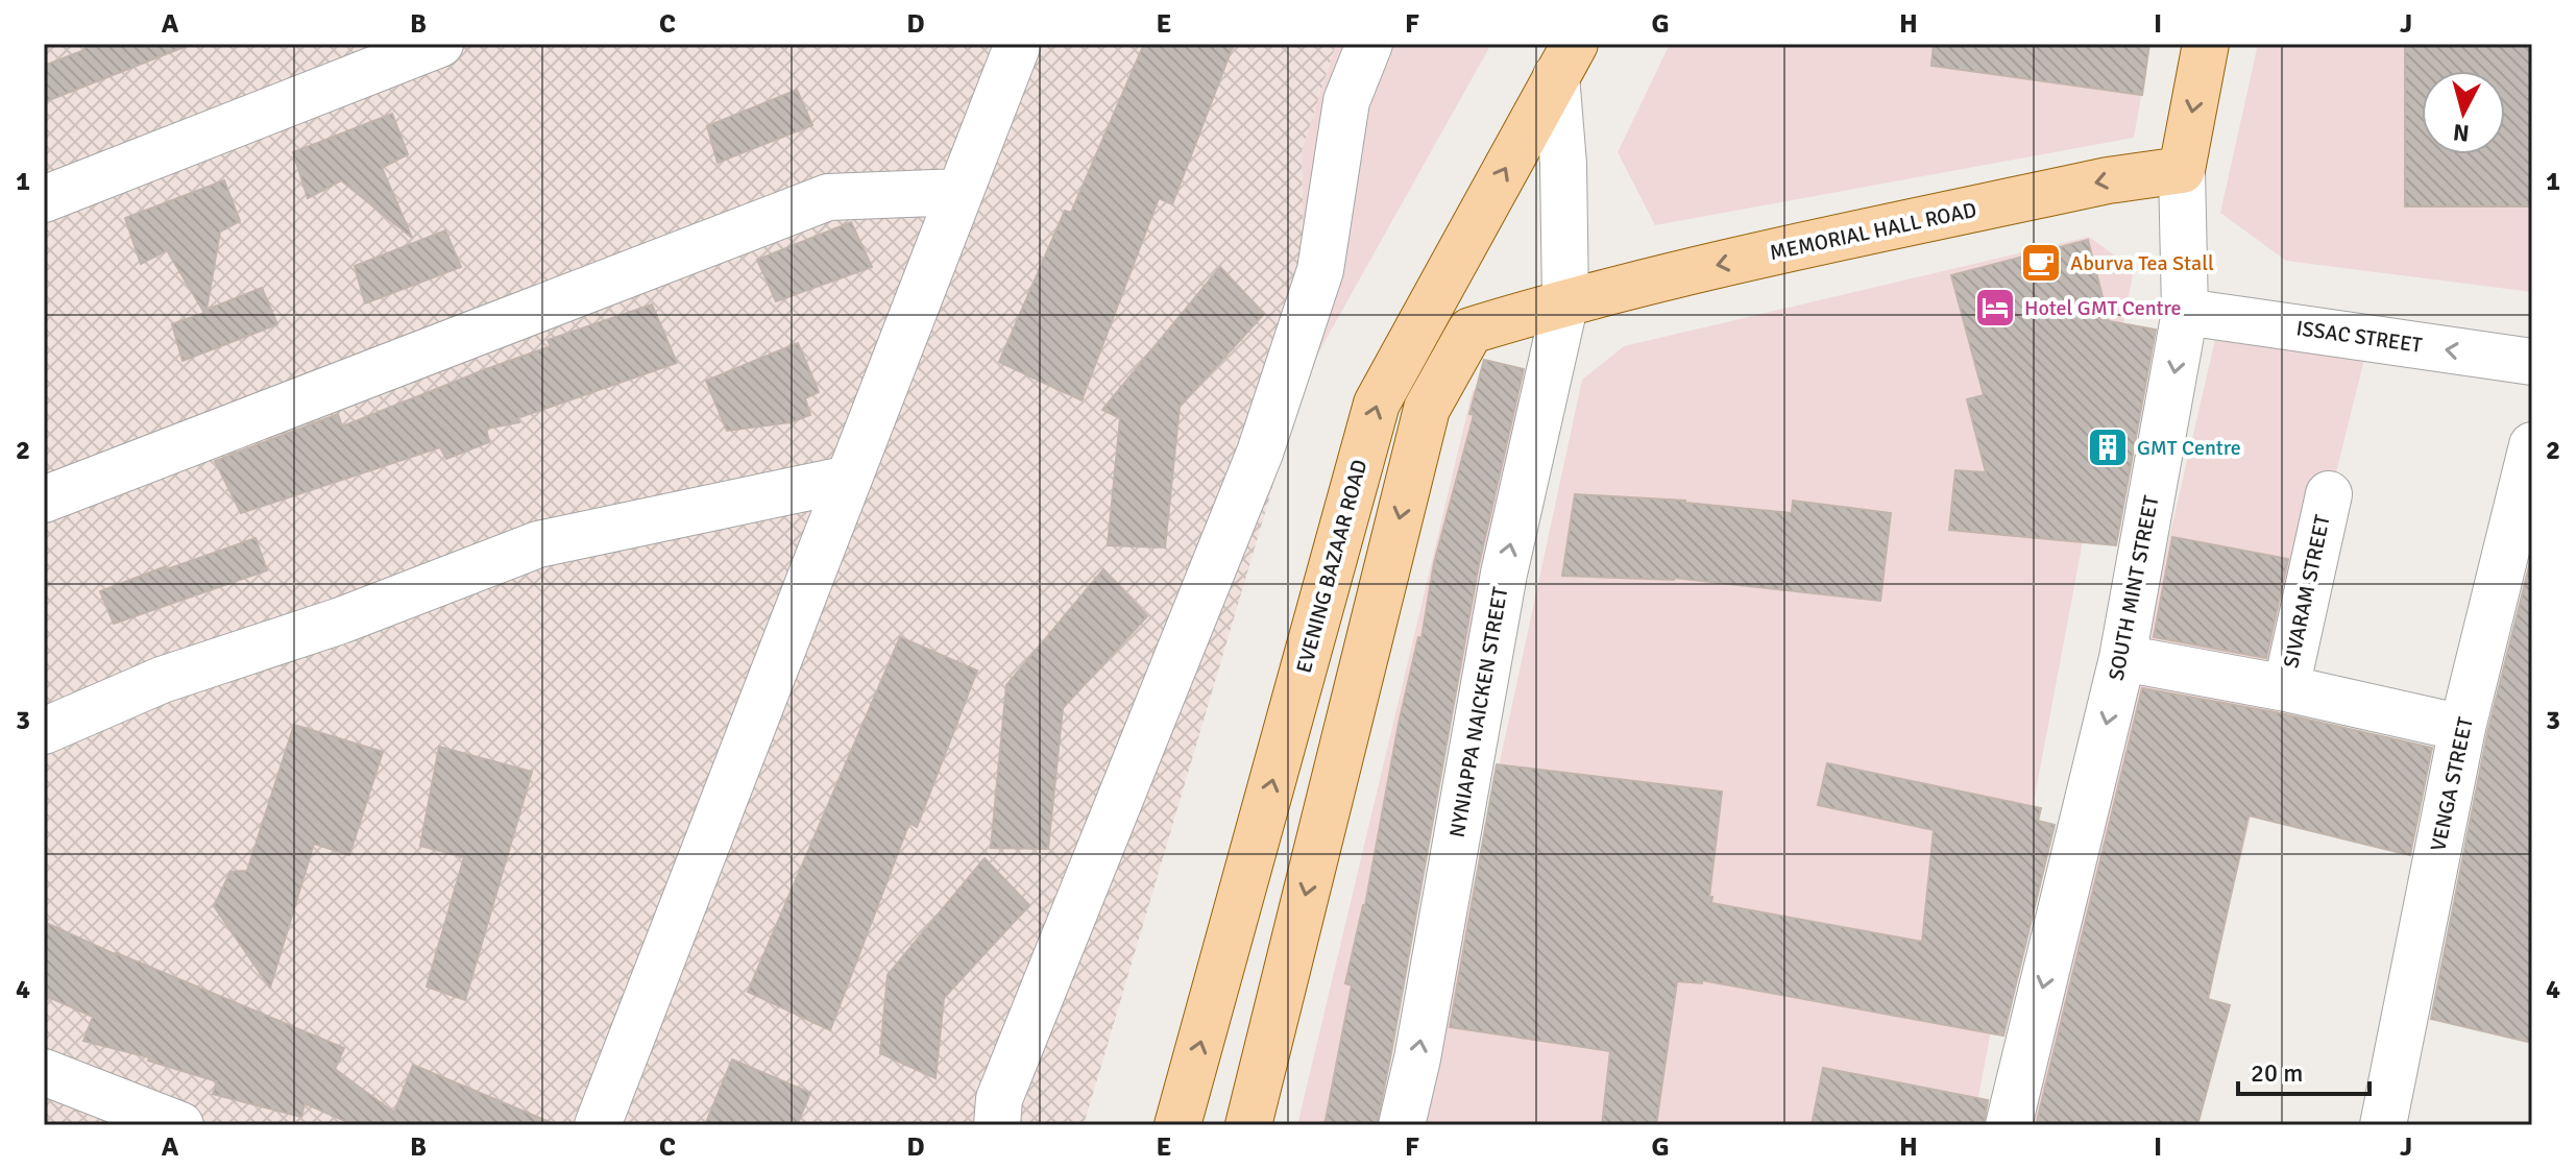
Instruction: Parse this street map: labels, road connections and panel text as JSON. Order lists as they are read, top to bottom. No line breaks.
{"streets":{"main road":["MEMORIAL HALL ROAD","EVENING BAZAAR ROAD","SOUTH MINT STREET"],"street":["ISSAC STREET","SIVARAM STREET","NYNIAPPA NAICKEN STREET","VENGA STREET"]},"crossings":[["MEMORIAL HALL ROAD","SOUTH MINT STREET"],["MEMORIAL HALL ROAD","NYNIAPPA NAICKEN STREET"],["ISSAC STREET","SOUTH MINT STREET"]],"one_way":["MEMORIAL HALL ROAD","EVENING BAZAAR ROAD","SOUTH MINT STREET"],"places":{"cafe":["Aburva Tea Stall"],"hotel":["Hotel GMT Centre"],"building":["GMT Centre"]},"scale_bar":"20 m","north":"bottom","grid":{"columns":["A","B","C","D","E","F","G","H","I","J"],"rows":["1","2","3","4"]}}
